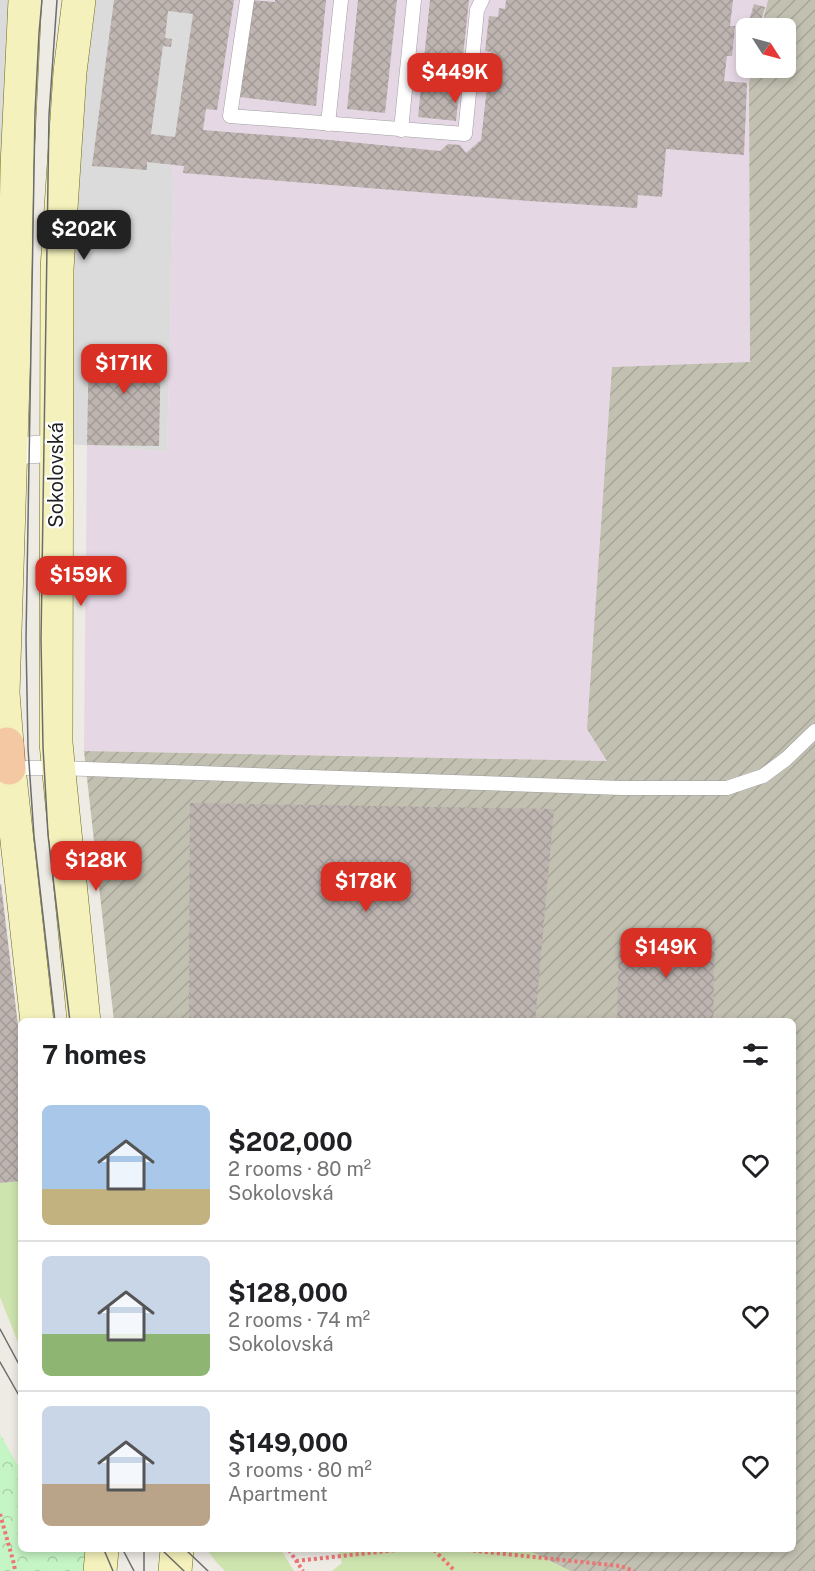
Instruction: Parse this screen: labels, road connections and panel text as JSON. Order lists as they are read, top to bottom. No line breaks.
{"streets":{"main road":["Sokolovská"]},"north":"bottom right","page":{"price":["$449K","$202K","$171K","$159K","$128K","$178K","$149K"],"heading":"7 homes","list":[{"name":"$202,000","note":"2 rooms · 80 m² · Sokolovská"},{"name":"$128,000","note":"2 rooms · 74 m² · Sokolovská"},{"name":"$149,000","note":"3 rooms · 80 m² · Apartment"}]}}
